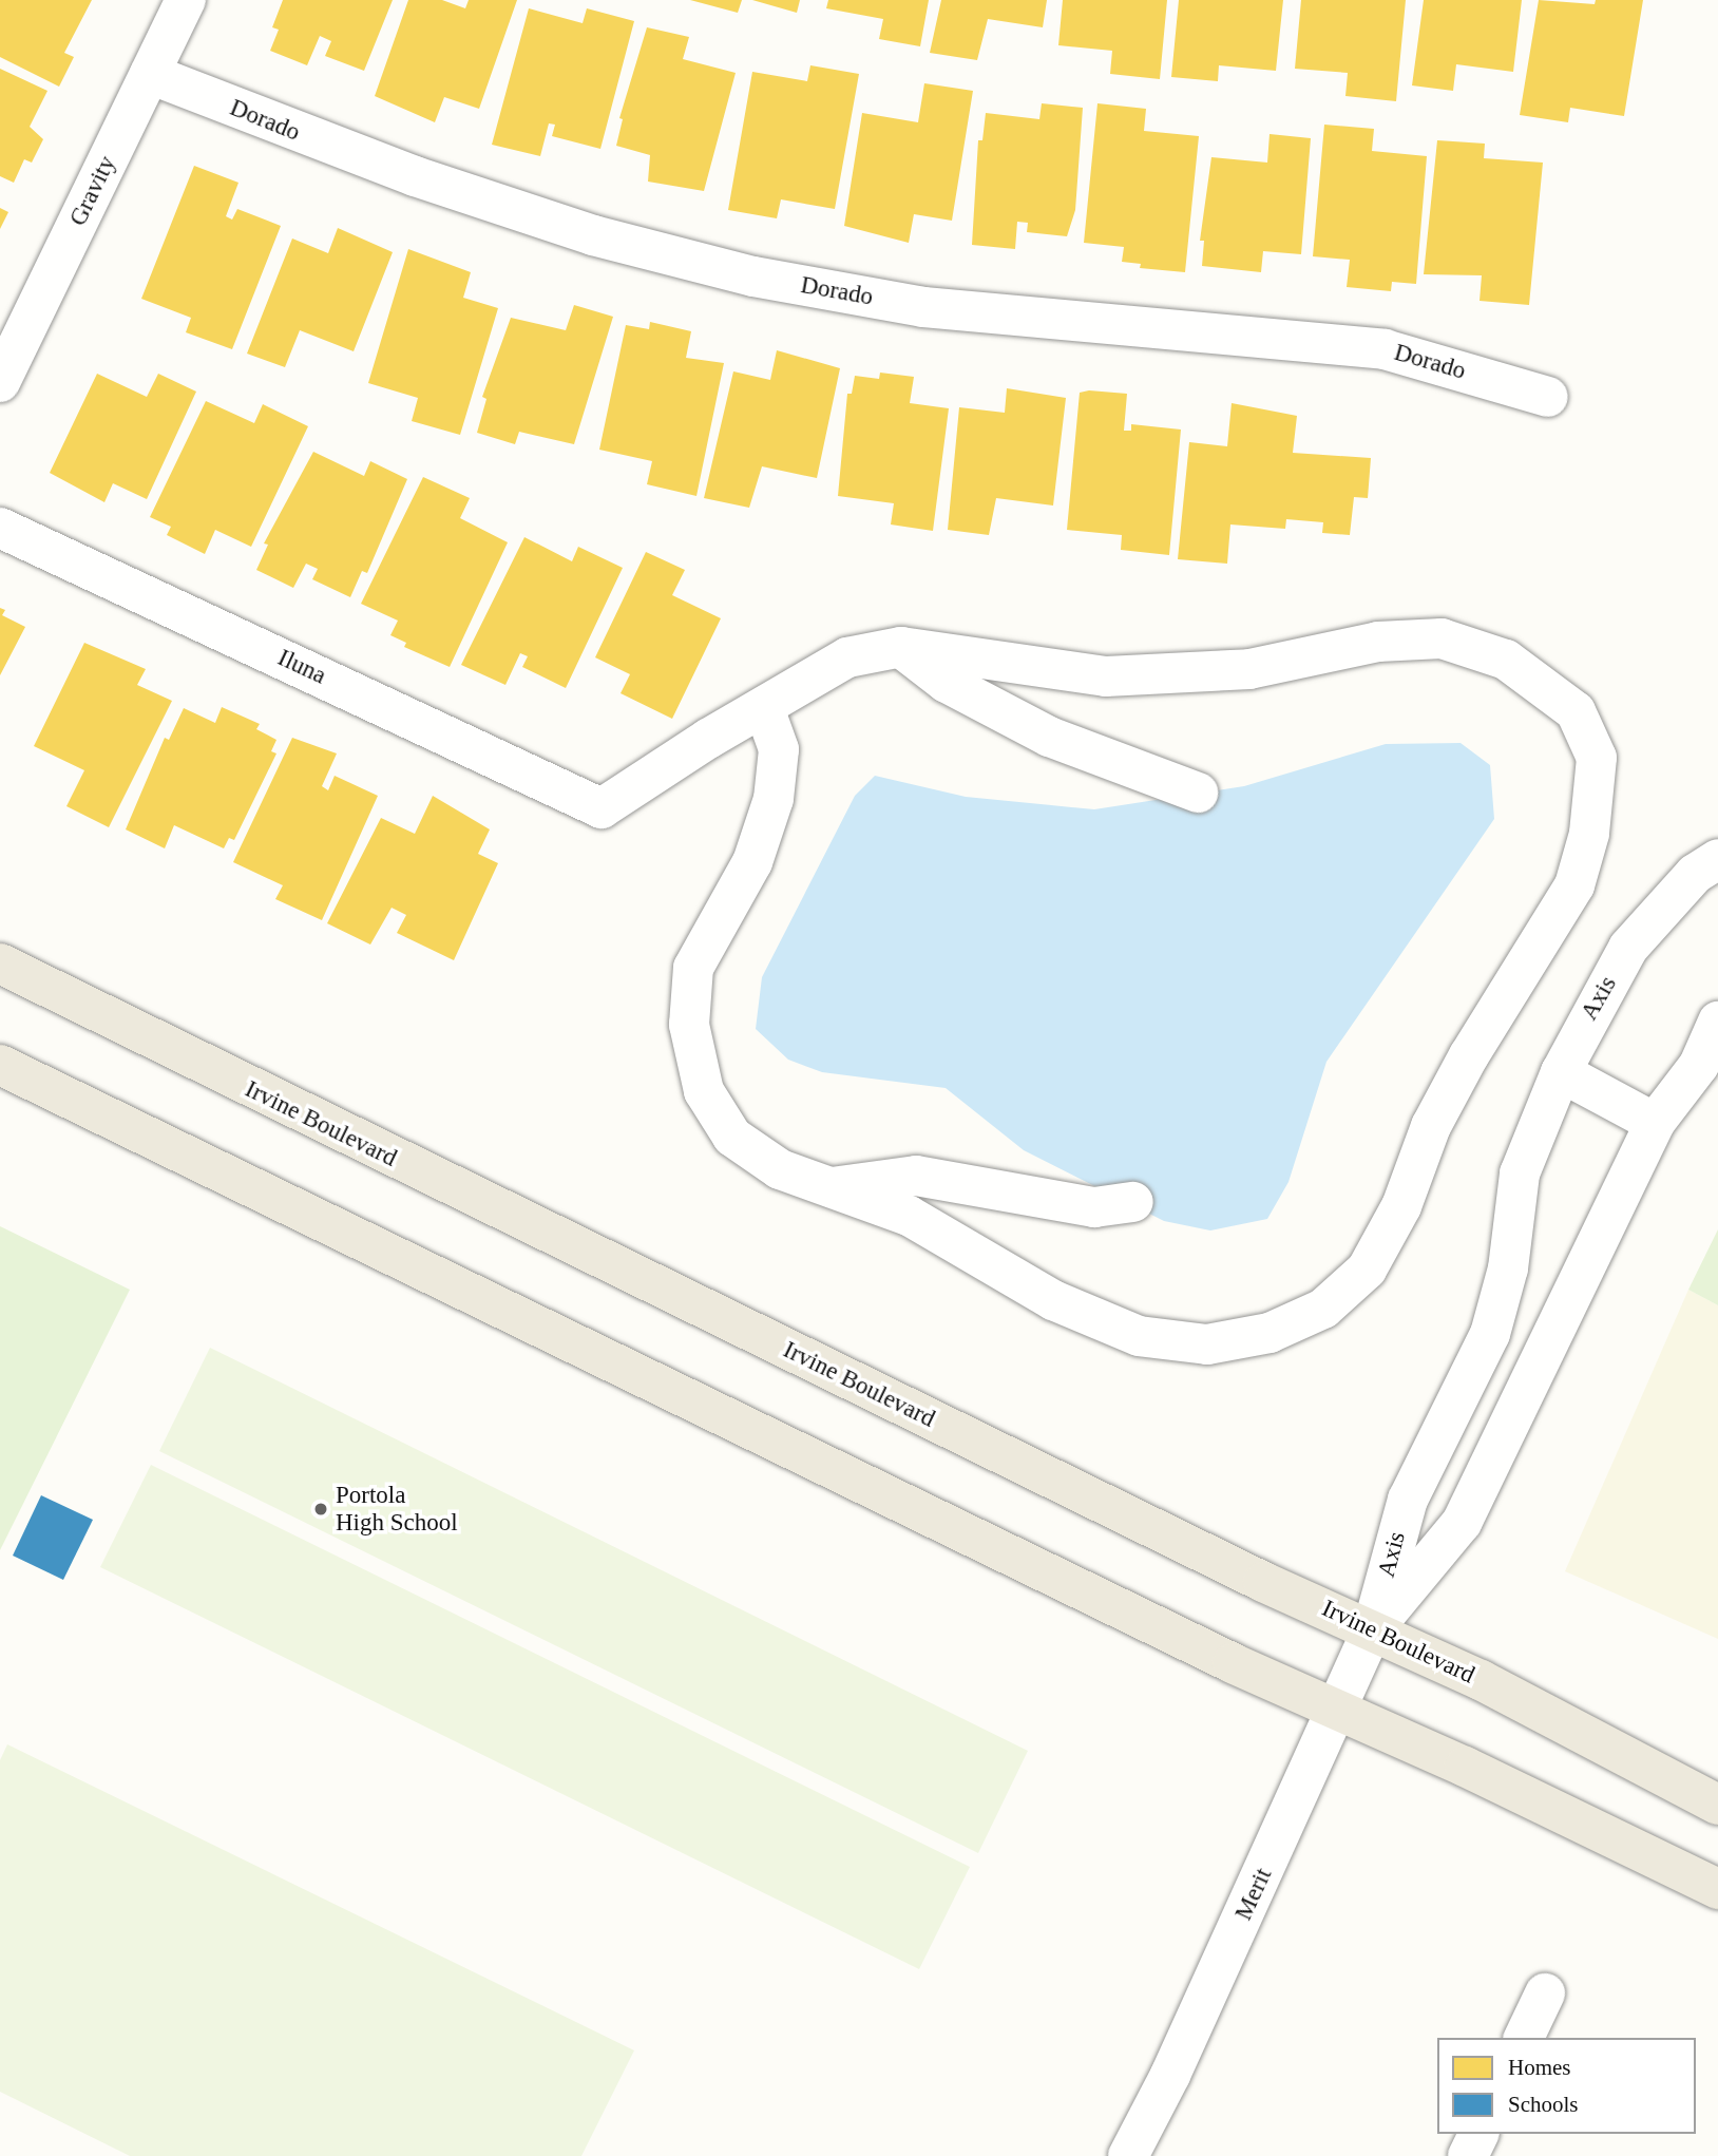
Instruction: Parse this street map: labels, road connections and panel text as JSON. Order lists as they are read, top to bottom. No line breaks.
{"streets":{"main road":["Irvine Boulevard"],"street":["Dorado","Gravity","Iluna","Axis","Merit"]},"crossings":[["Dorado","Gravity"],["Axis","Irvine Boulevard"],["Axis","Merit"],["Irvine Boulevard","Merit"]],"places":["Portola High School"],"legend":["Homes","Schools"]}
